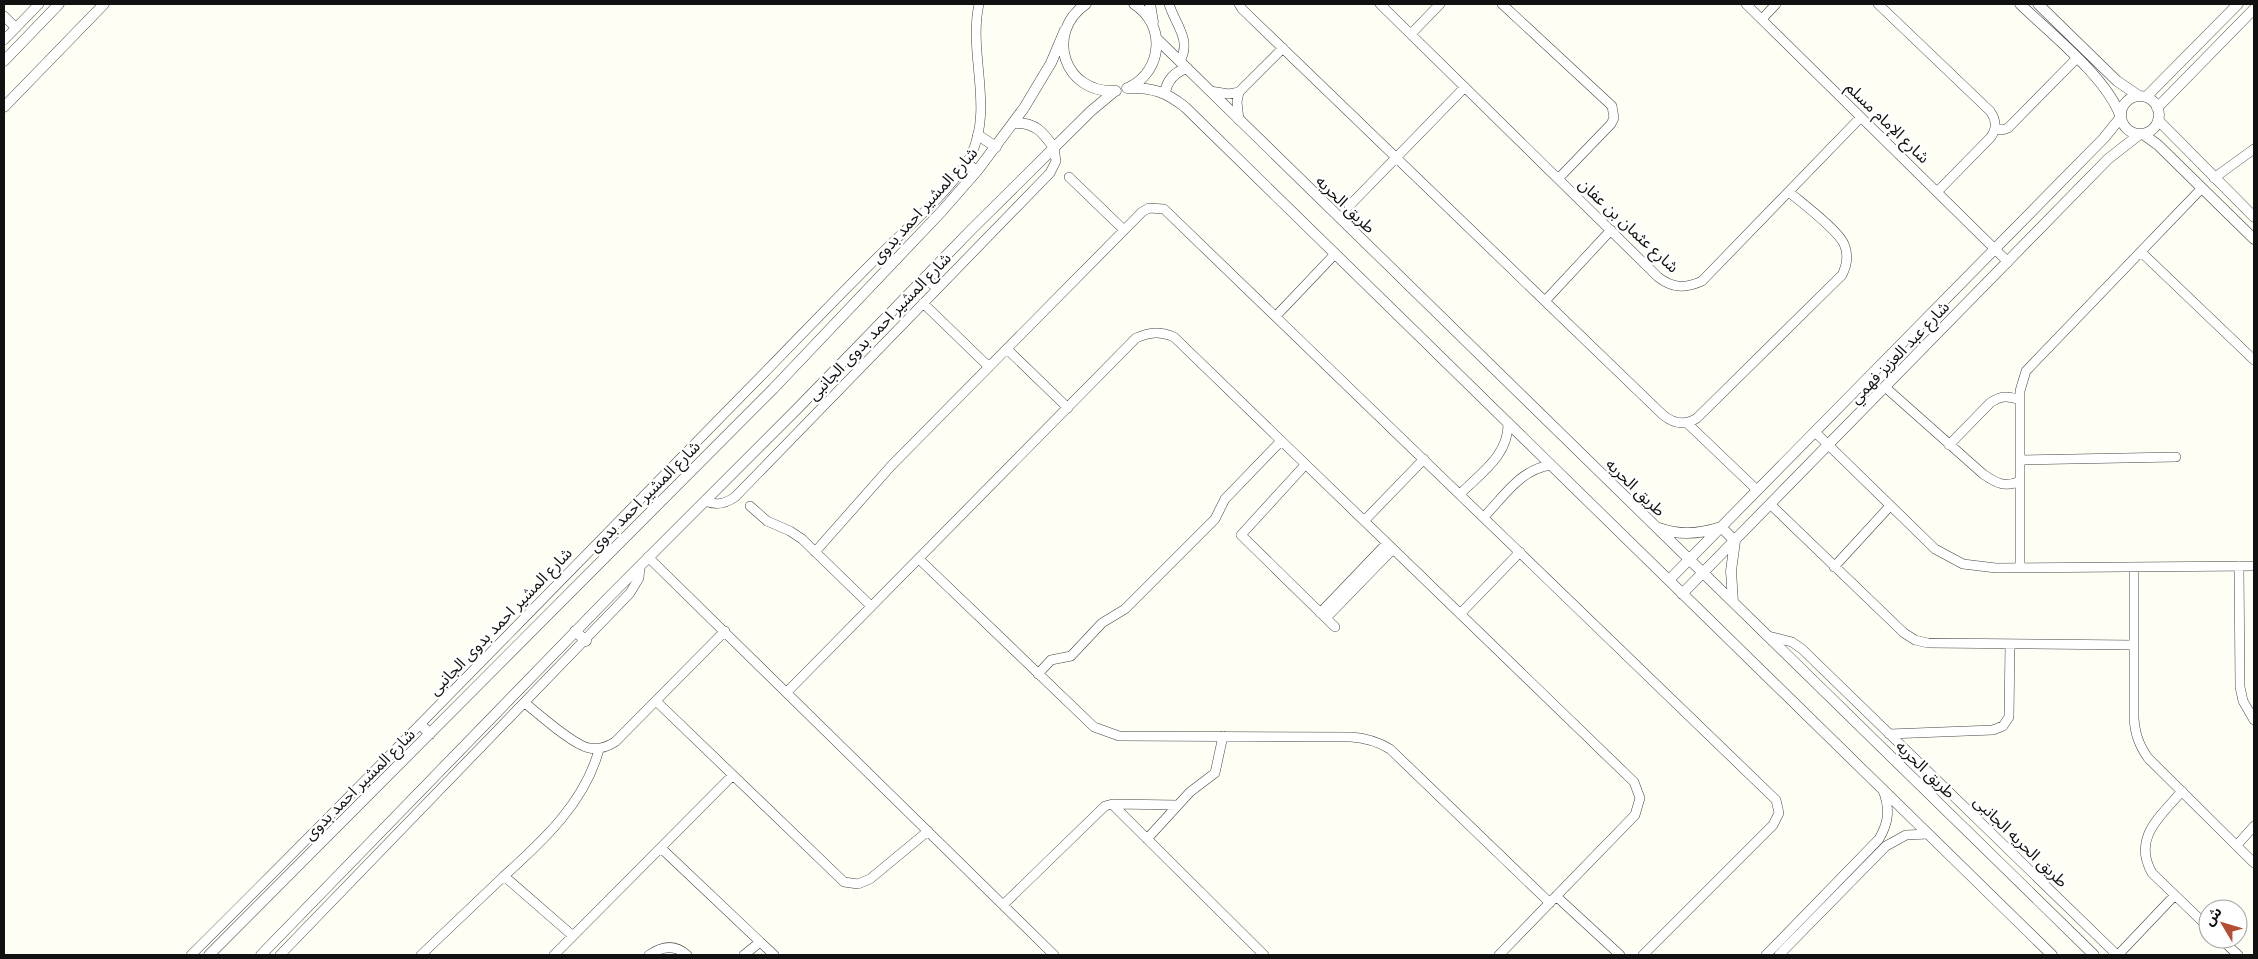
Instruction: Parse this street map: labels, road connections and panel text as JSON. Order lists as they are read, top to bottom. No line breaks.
{"streets":{"street":["شارع الإمام مسلم","طريق الحريه","شارع المشير احمد بدوى","شارع عثمان بن عفان","شارع المشير احمد بدوى الجانبى","شارع عبد العزيز فهمي","طريق الحريه الجانبى"]},"crossings":[["شارع الإمام مسلم","شارع عثمان بن عفان"],["شارع الإمام مسلم","شارع عبد العزيز فهمي"],["طريق الحريه","شارع عبد العزيز فهمي"],["طريق الحريه","طريق الحريه الجانبى"]],"north":"top left"}
